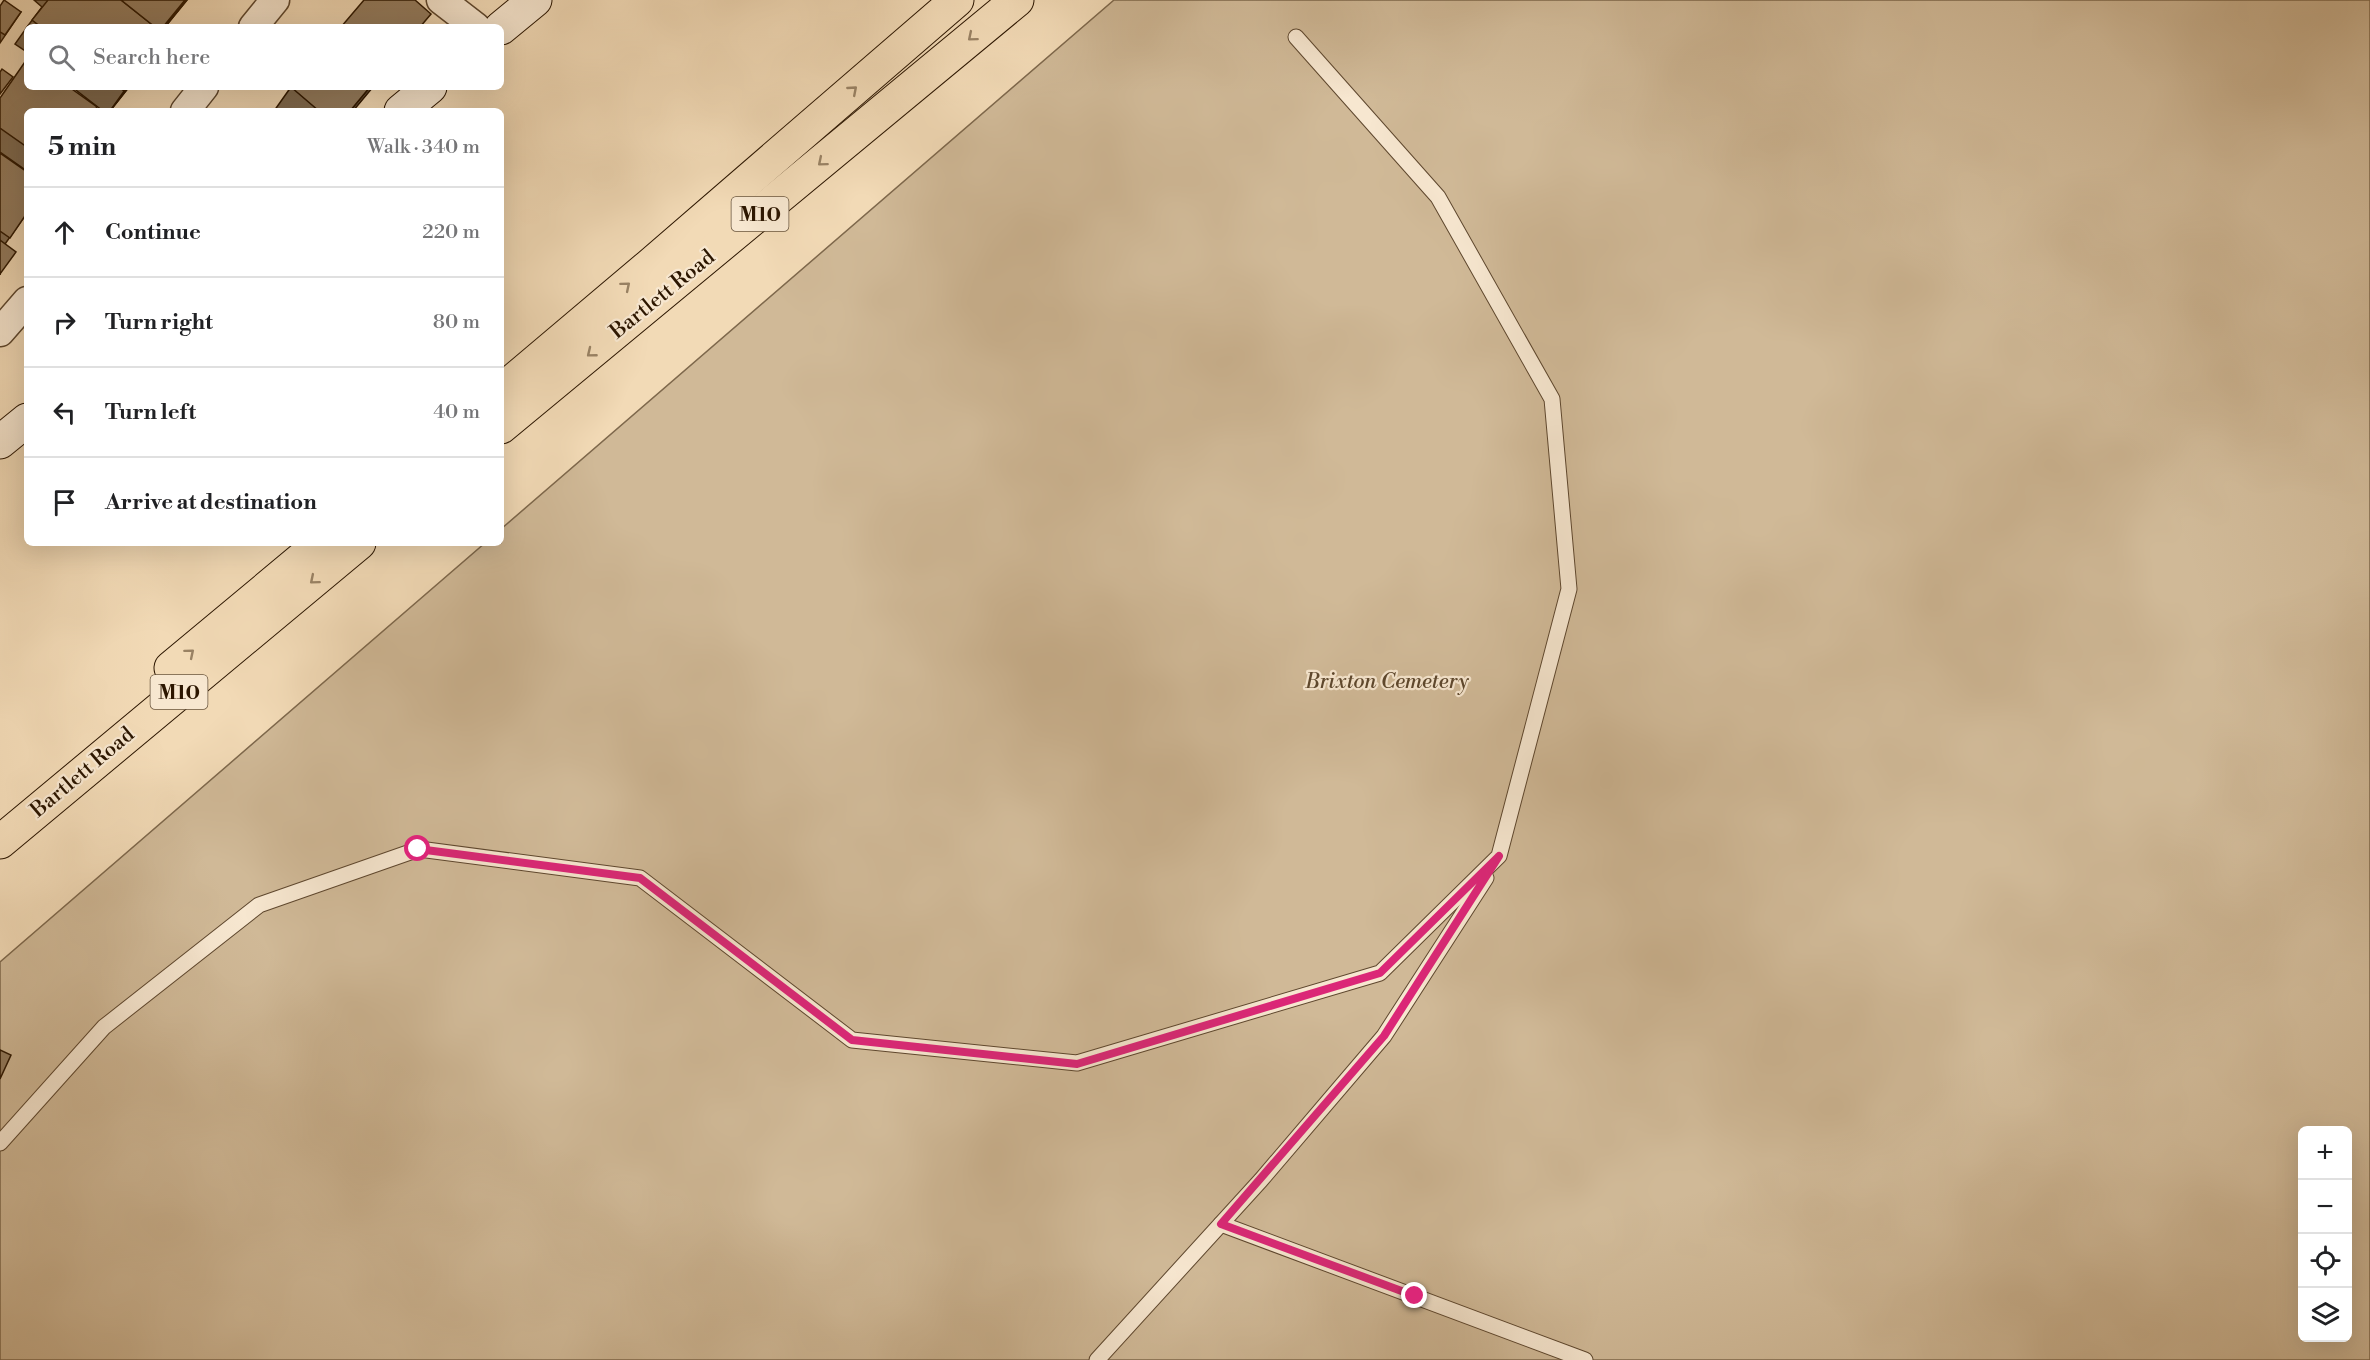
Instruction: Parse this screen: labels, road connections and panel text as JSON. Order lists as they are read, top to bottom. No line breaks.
{"streets":{"main road":["M10","Bartlett Road"]},"parks":["Brixton Cemetery"],"page":{"search":"Search here","heading":["5 min","Walk · 340 m"],"list":[["Continue","220 m"],["Turn right","80 m"],["Turn left","40 m"],"Arrive at destination"],"map_buttons":["+","−"]}}
